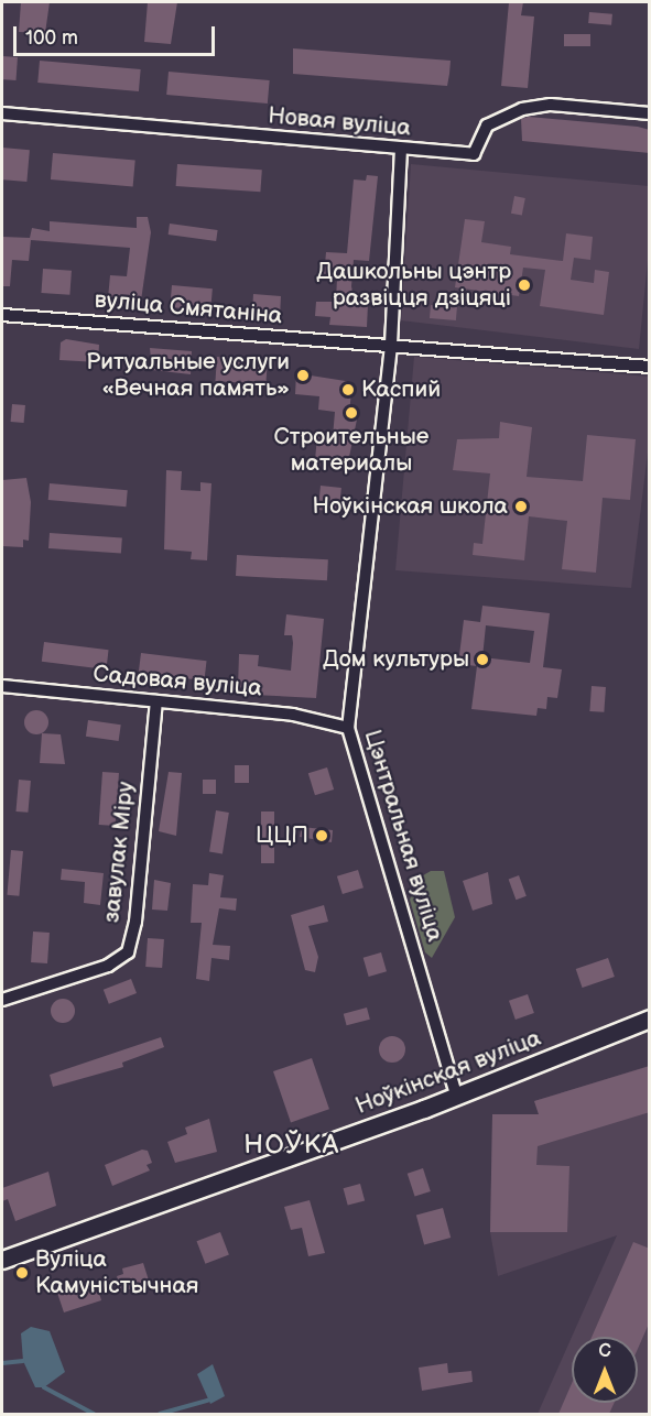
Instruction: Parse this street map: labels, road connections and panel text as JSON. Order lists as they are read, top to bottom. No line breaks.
{"streets":{"main road":["Ноўкінская вуліца"],"street":["Новая вуліца","вуліца Смятаніна","Садовая вуліца","Цэнтральная вуліца","завулак Міру"]},"crossings":[["Новая вуліца","Цэнтральная вуліца"],["вуліца Смятаніна","Цэнтральная вуліца"],["Садовая вуліца","Цэнтральная вуліца"],["Садовая вуліца","завулак Міру"],["Цэнтральная вуліца","Ноўкінская вуліца"]],"districts":["НОЎКА"],"places":["Дашкольны цэнтр развіцця дзіцяці","Ритуальные услуги «Вечная память»","Каспий","Строительные материалы","Ноўкінская школа","Дом культуры","ЦЦП","Вуліца Камуністычная"],"scale_bar":"100 m","north":"top"}
